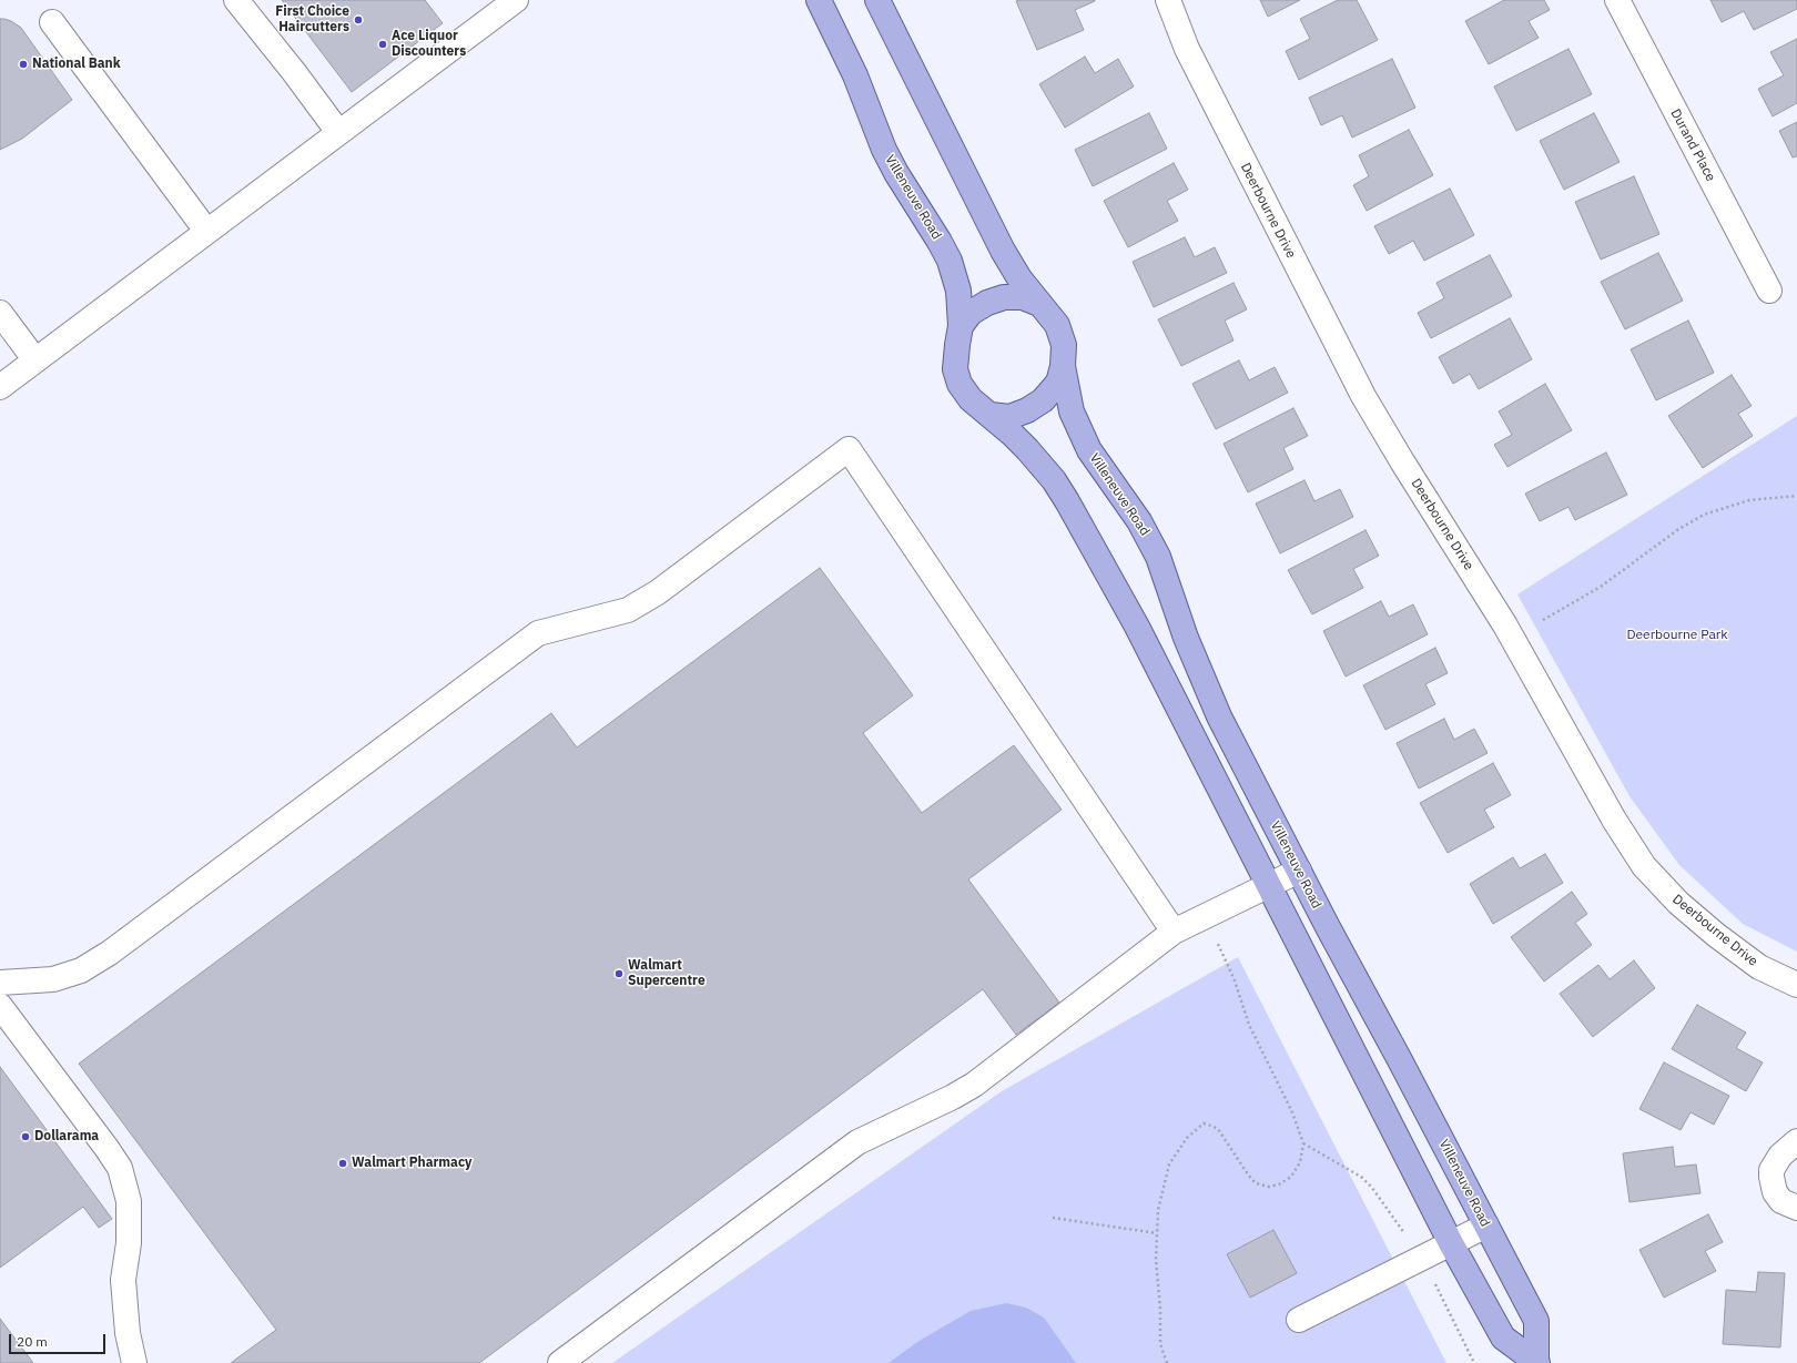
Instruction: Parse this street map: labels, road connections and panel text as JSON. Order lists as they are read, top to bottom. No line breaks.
{"streets":{"main road":["Villeneuve Road"],"street":["Durand Place","Deerbourne Drive"]},"parks":["Deerbourne Park"],"places":["First Choice Haircutters","Ace Liquor Discounters","National Bank","Walmart Supercentre","Dollarama","Walmart Pharmacy"],"scale_bar":"20 m"}
